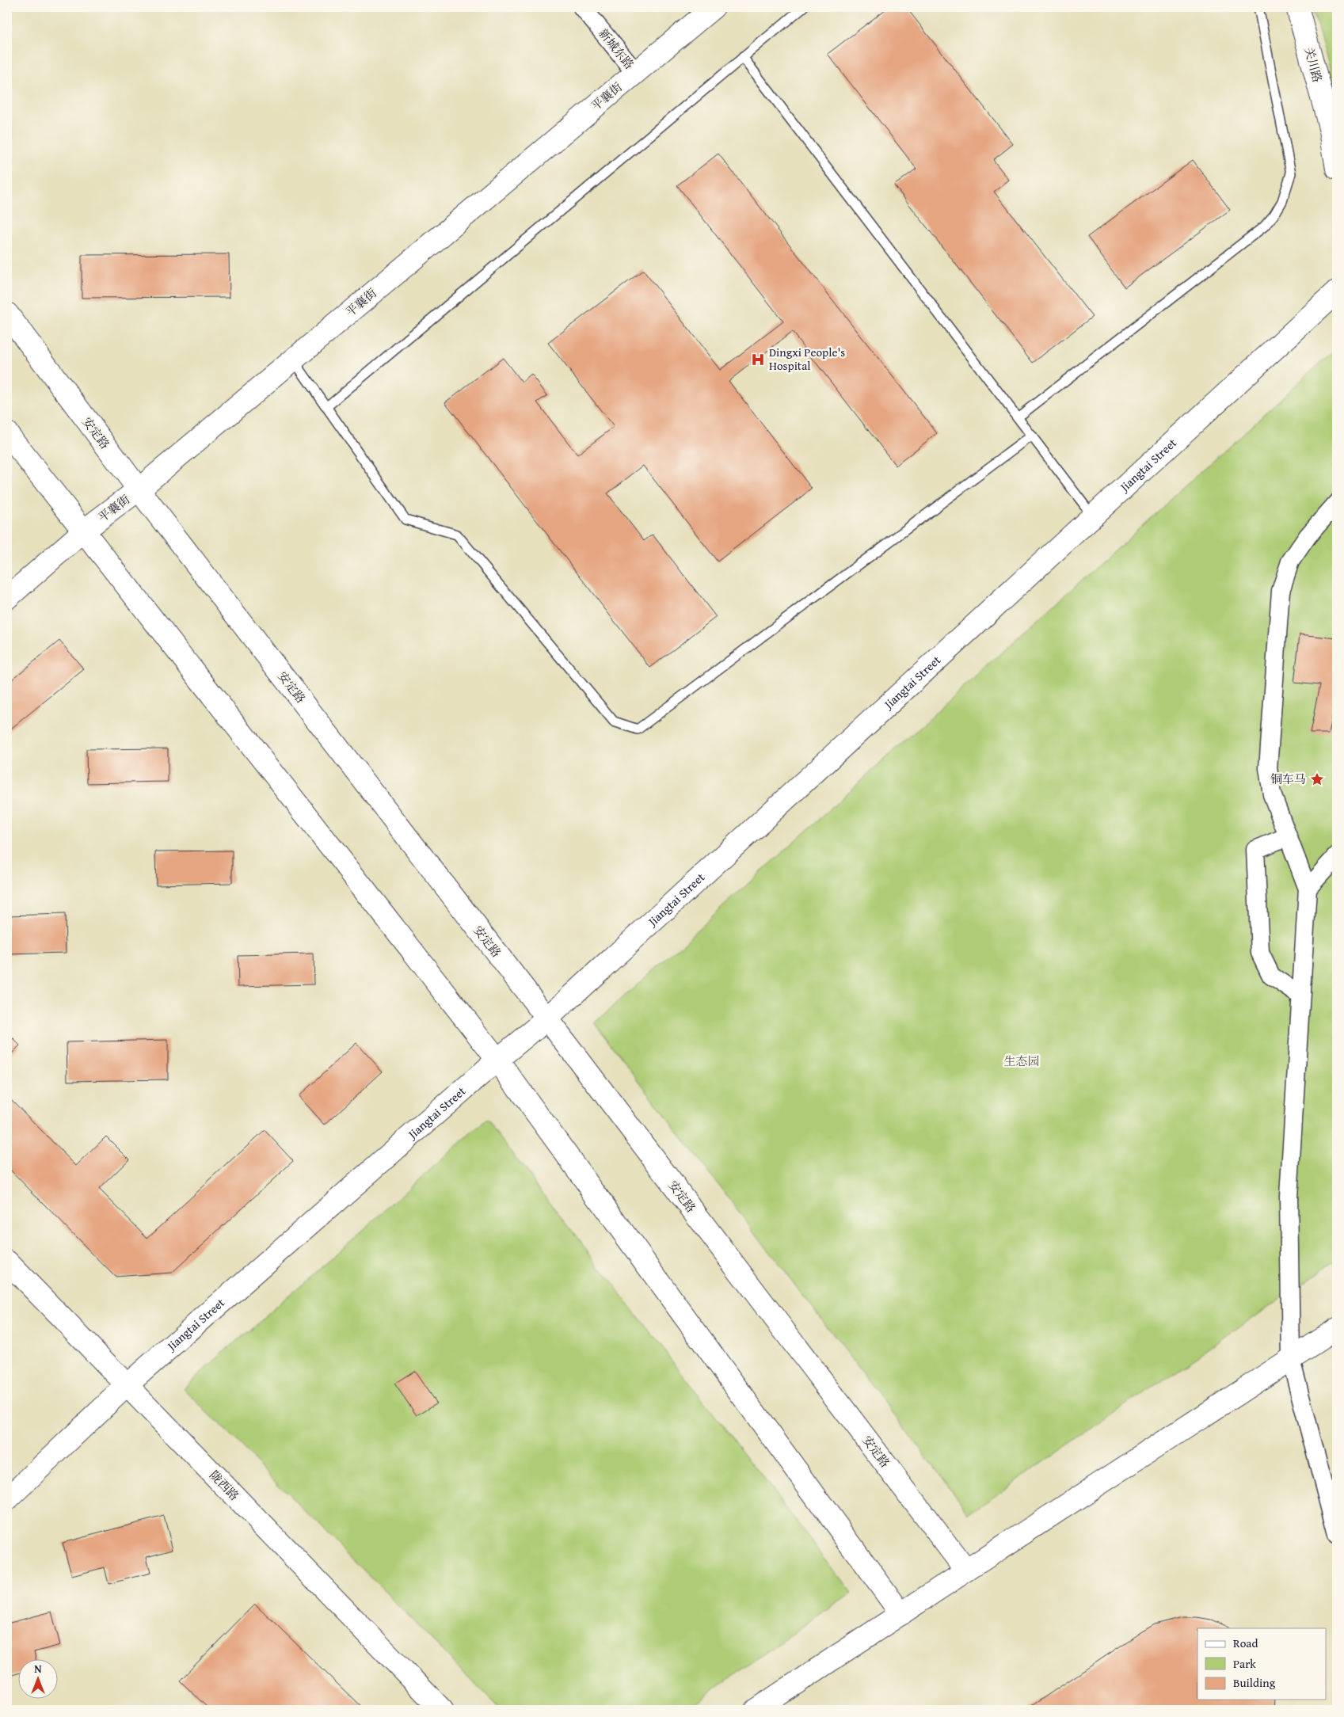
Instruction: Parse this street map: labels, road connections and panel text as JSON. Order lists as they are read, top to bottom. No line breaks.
{"streets":{"street":["新城东路","关川路","平襄街","安定路","Jiangtai Street","陇西路"]},"crossings":[["新城东路","平襄街"],["平襄街","安定路"],["安定路","Jiangtai Street"],["Jiangtai Street","陇西路"]],"parks":["生态园"],"places":{"hospital":["Dingxi People's Hospital"],"place":["铜车马"]},"legend":["Road","Park","Building"],"north":"top"}
